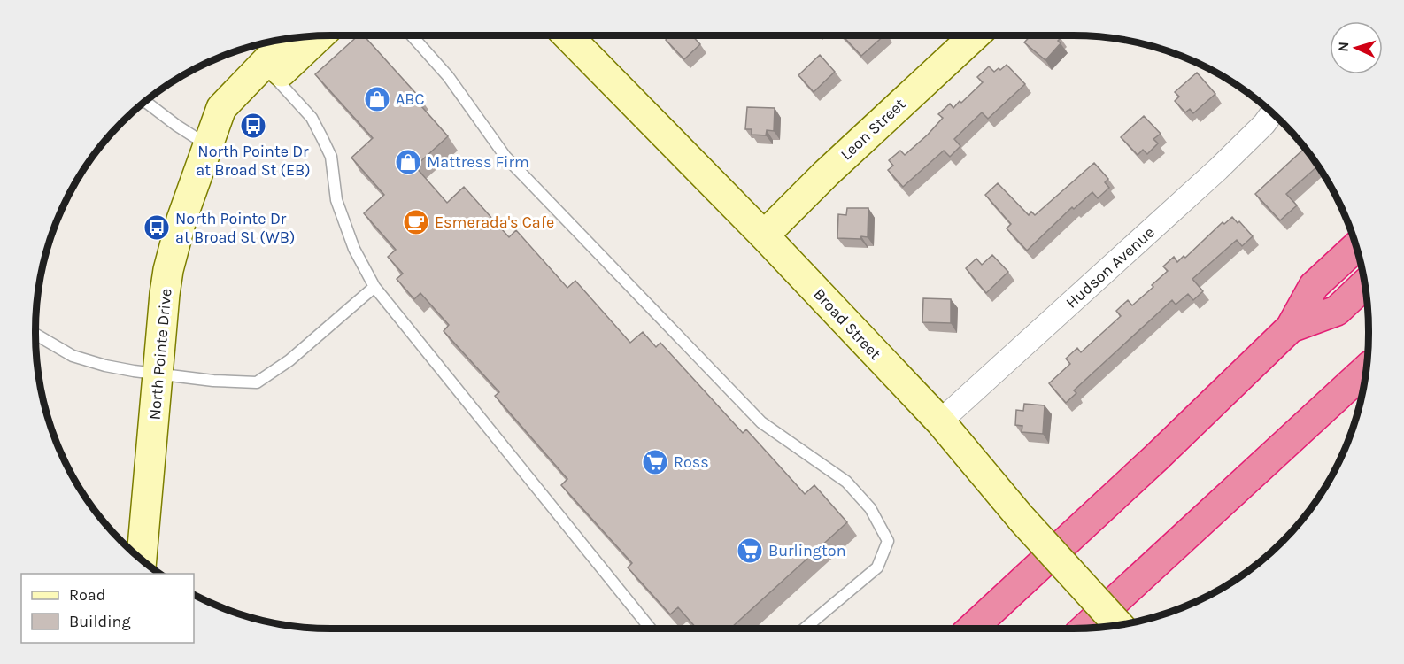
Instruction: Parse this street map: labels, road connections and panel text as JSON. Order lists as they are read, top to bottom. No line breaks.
{"streets":{"main road":["Leon Street","Broad Street","North Pointe Drive"],"street":["Hudson Avenue"]},"crossings":[["Leon Street","Broad Street"],["Hudson Avenue","Broad Street"]],"places":{"shop":["ABC","Mattress Firm"],"bus stop":["North Pointe Dr at Broad St (EB)","North Pointe Dr at Broad St (WB)"],"cafe":["Esmerada's Cafe"],"supermarket":["Ross","Burlington"]},"legend":["Road","Building"],"north":"left"}
